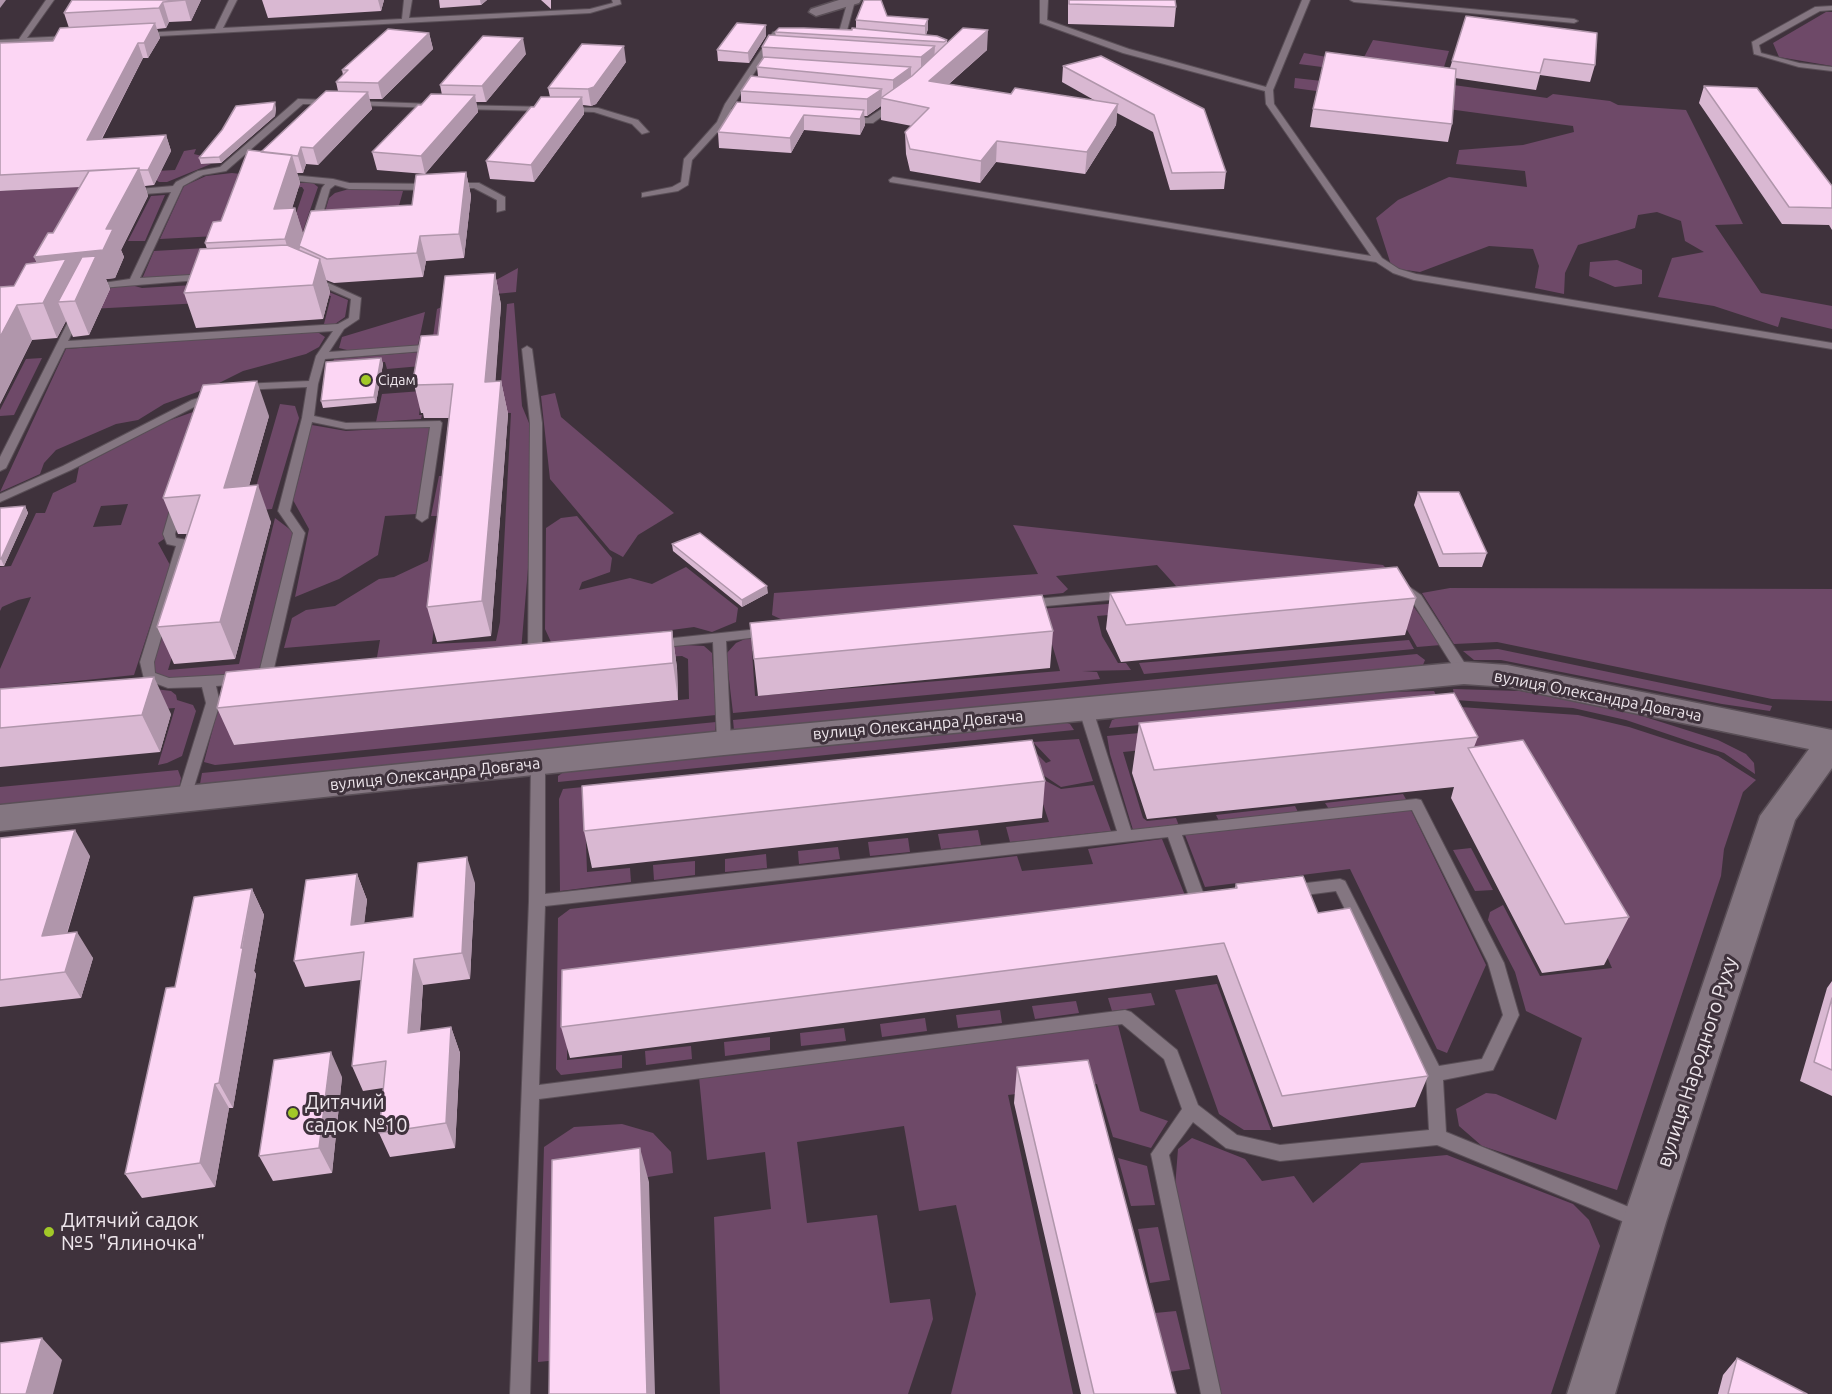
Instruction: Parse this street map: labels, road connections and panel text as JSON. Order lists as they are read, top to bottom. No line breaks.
{"streets":{"street":["вулиця Олександра Довгача","вулиця Народного Руху"]},"crossings":[["вулиця Олександра Довгача","вулиця Народного Руху"]],"places":["Сідам","Дитячий садок №10","Дитячий садок №5 \"Ялиночка\""]}
